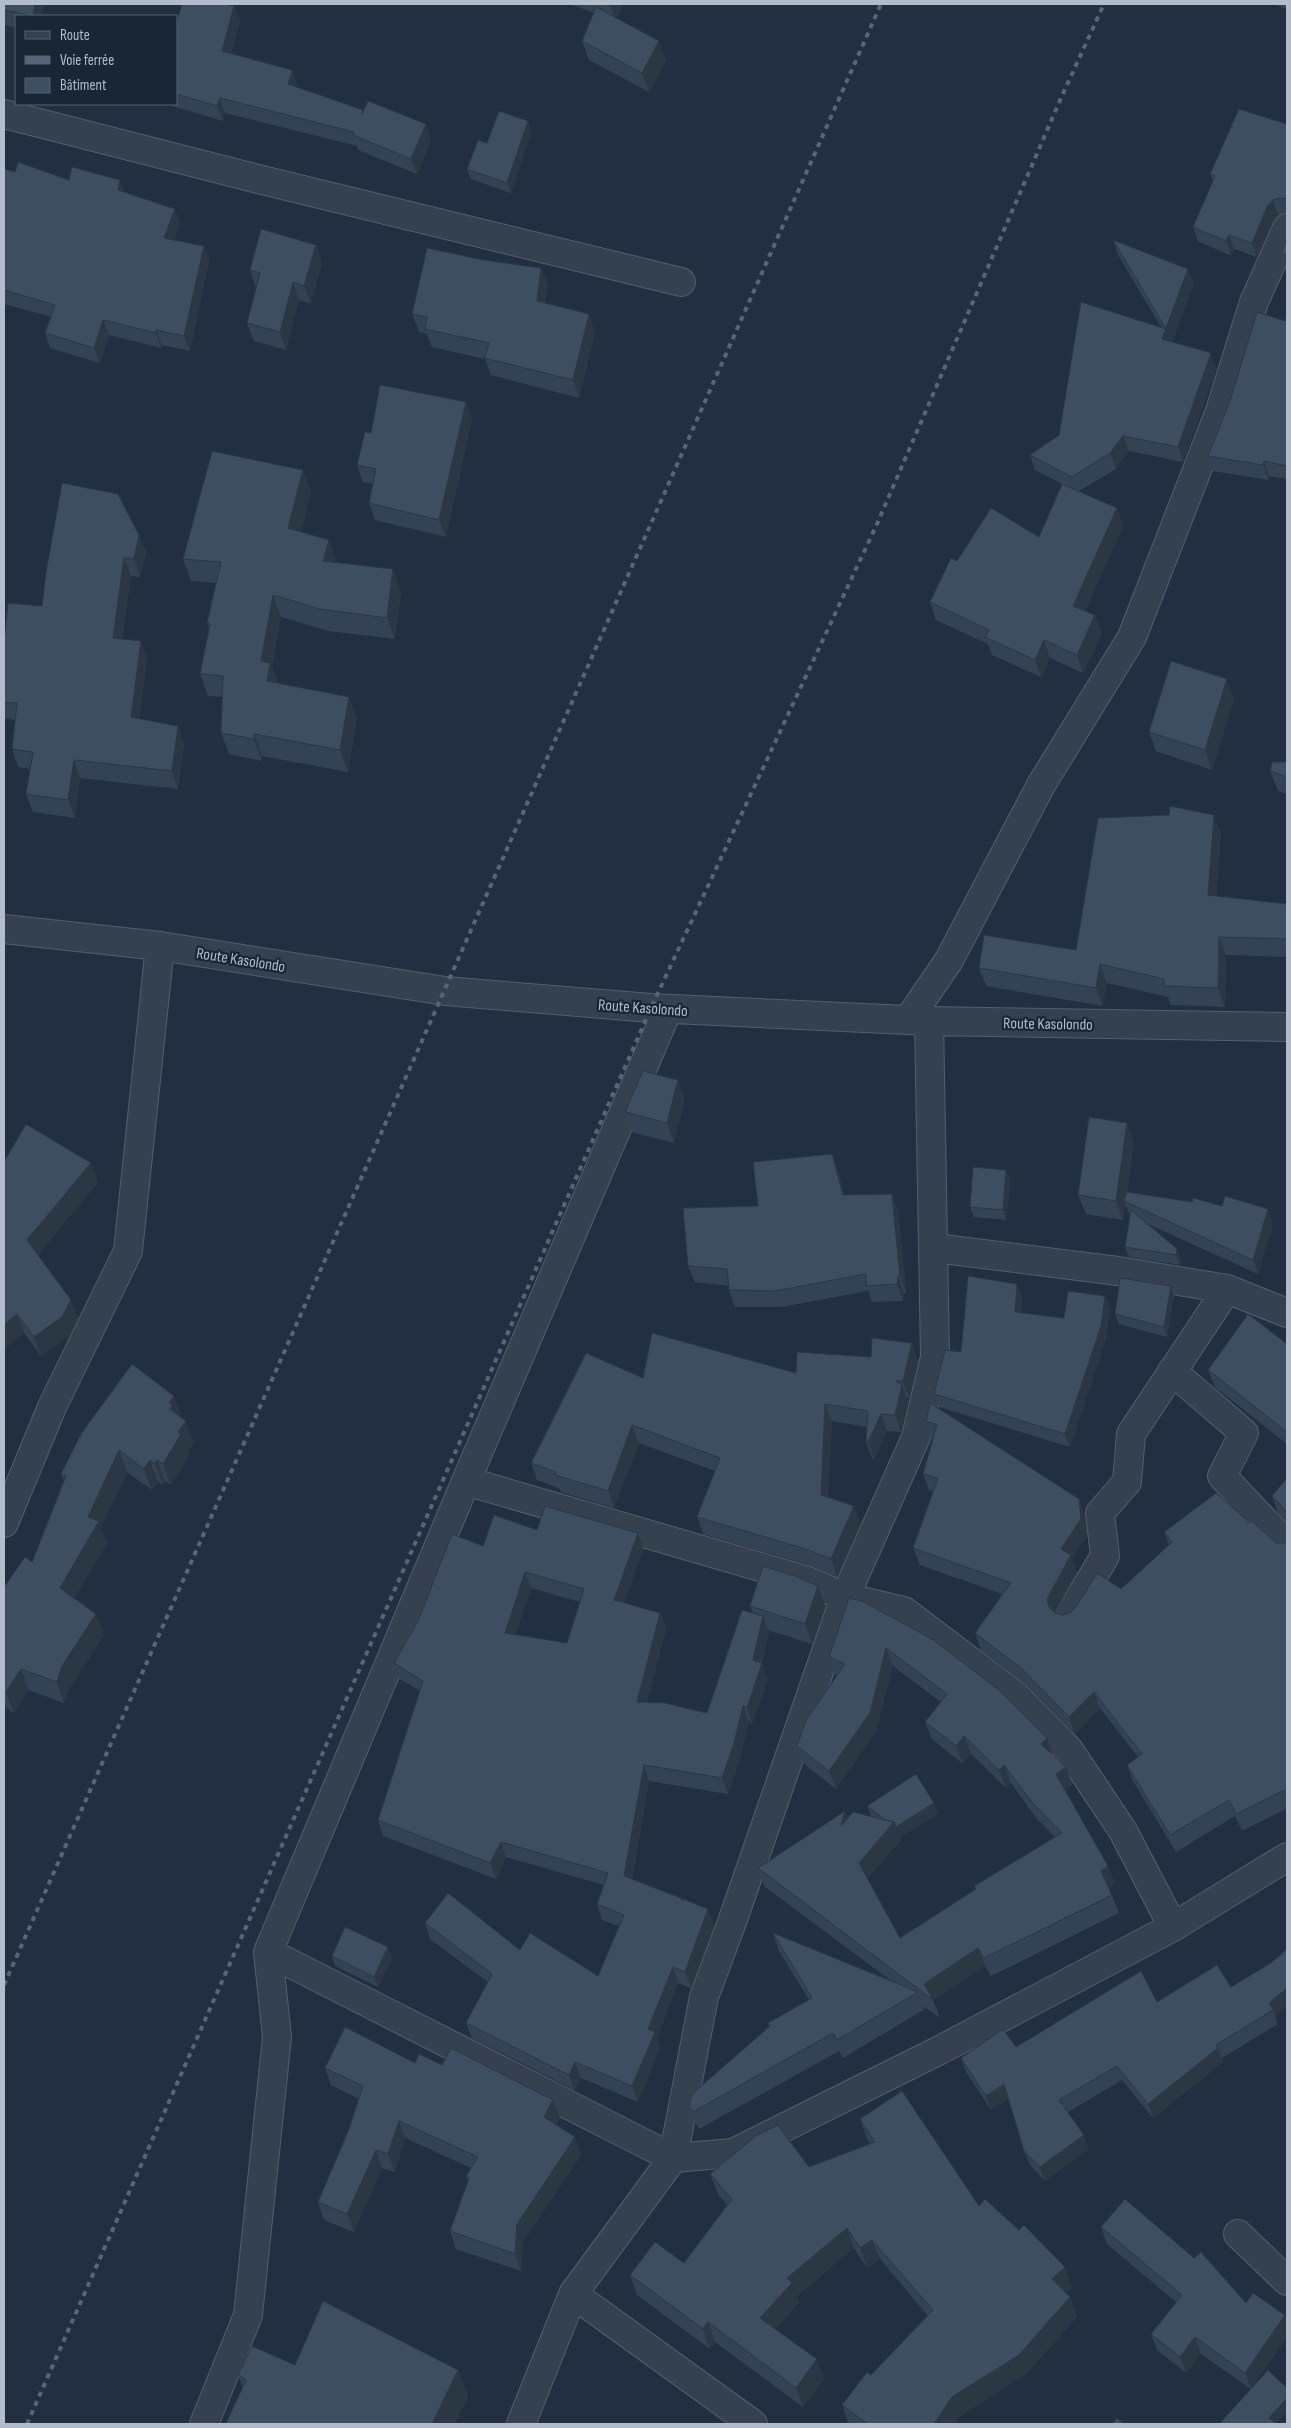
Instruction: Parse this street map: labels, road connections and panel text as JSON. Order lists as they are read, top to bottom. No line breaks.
{"streets":{"street":["Route Kasolondo"]},"legend":["Route","Voie ferrée","Bâtiment"]}
